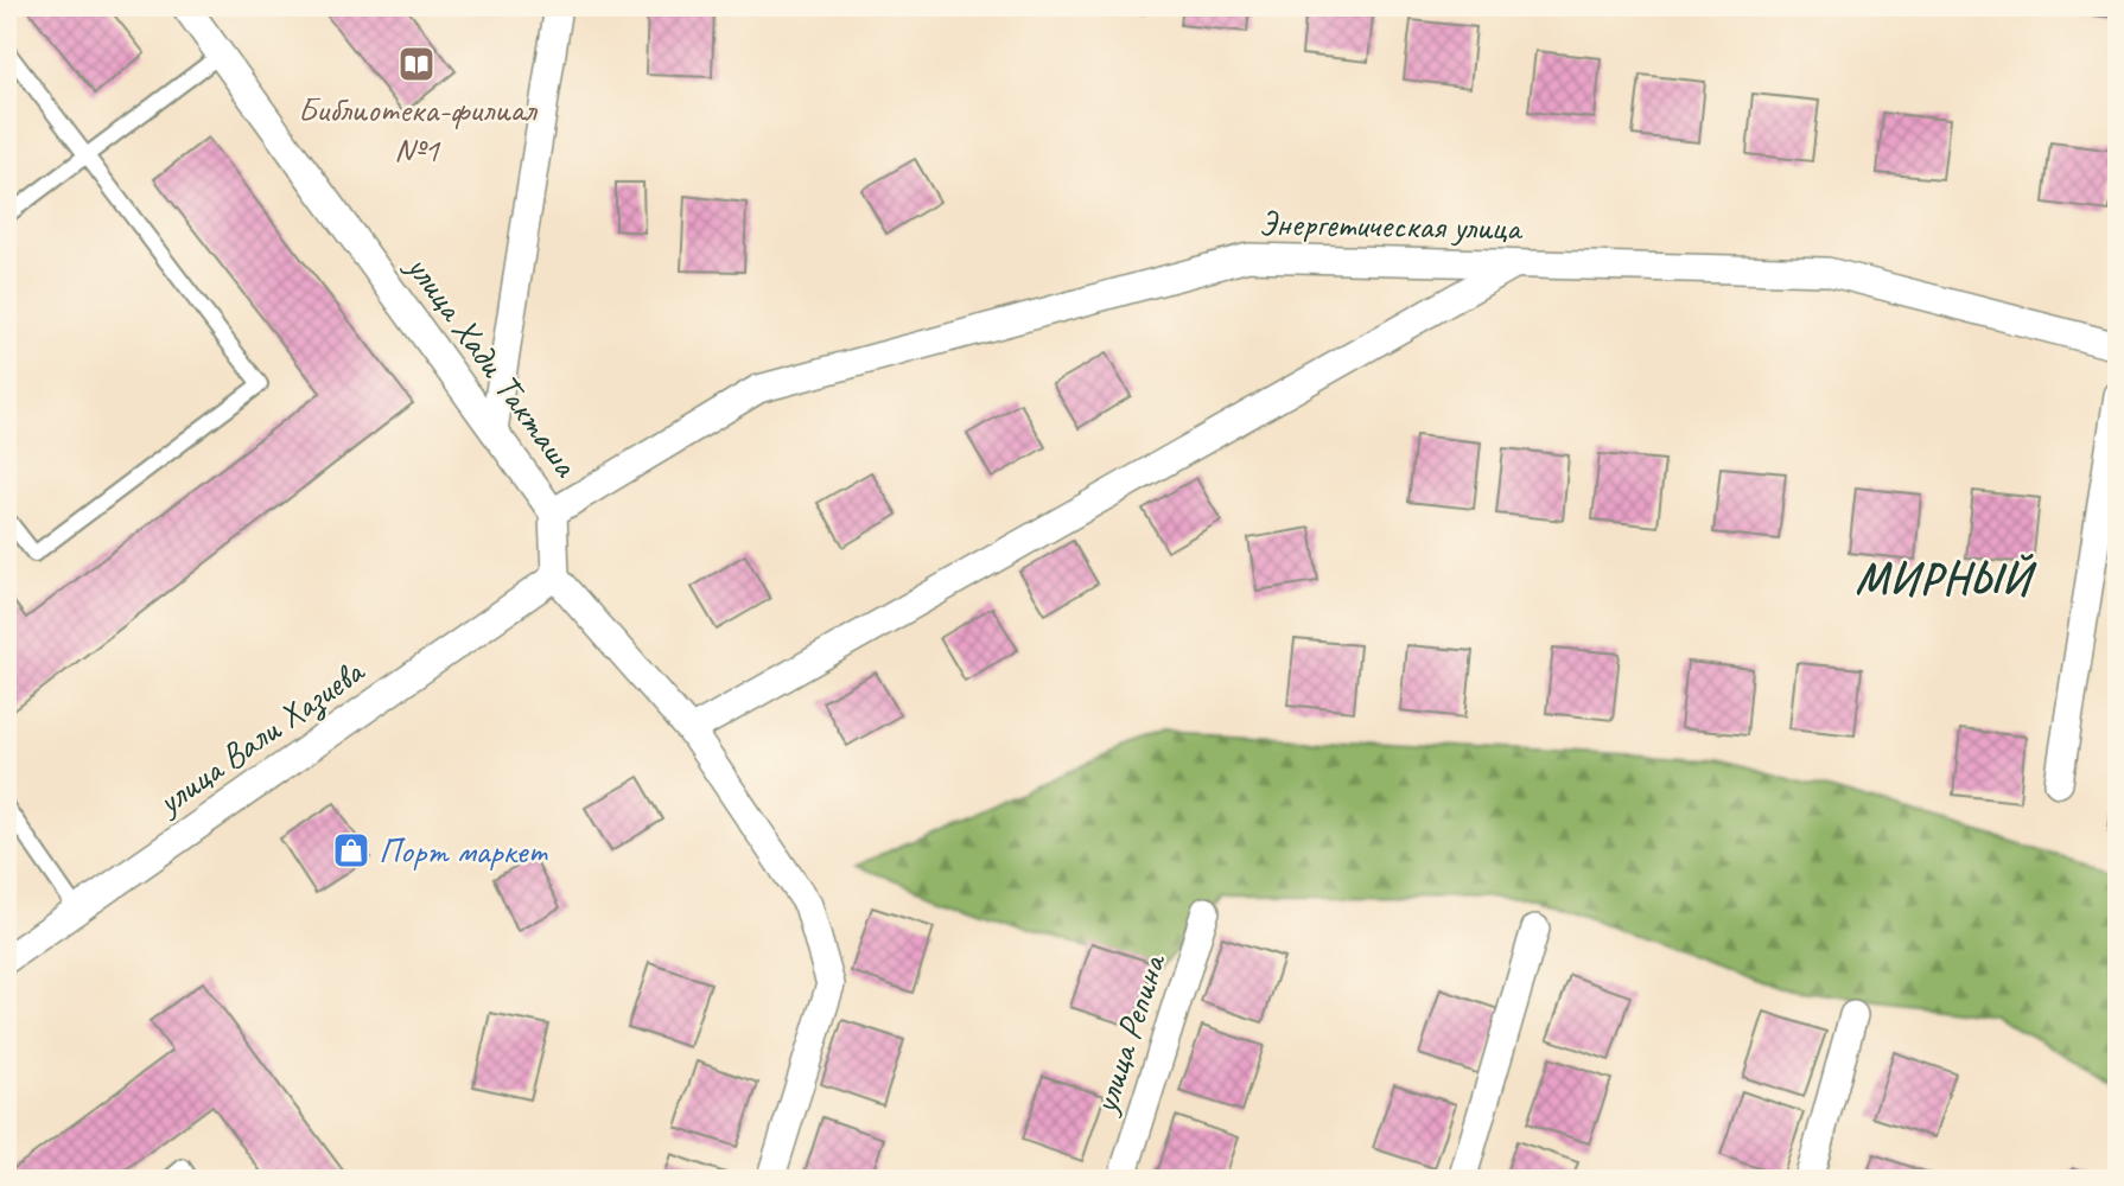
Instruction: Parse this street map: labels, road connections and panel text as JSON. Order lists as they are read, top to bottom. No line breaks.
{"streets":{"street":["Энергетическая улица","улица Хади Такташа","улица Вали Хазиева","улица Репина"]},"crossings":[["Энергетическая улица","улица Хади Такташа"],["улица Хади Такташа","улица Вали Хазиева"]],"districts":["МИРНЫЙ"],"places":{"library":["Библиотека-филиал №1"],"shop":["Порт маркет"]}}
